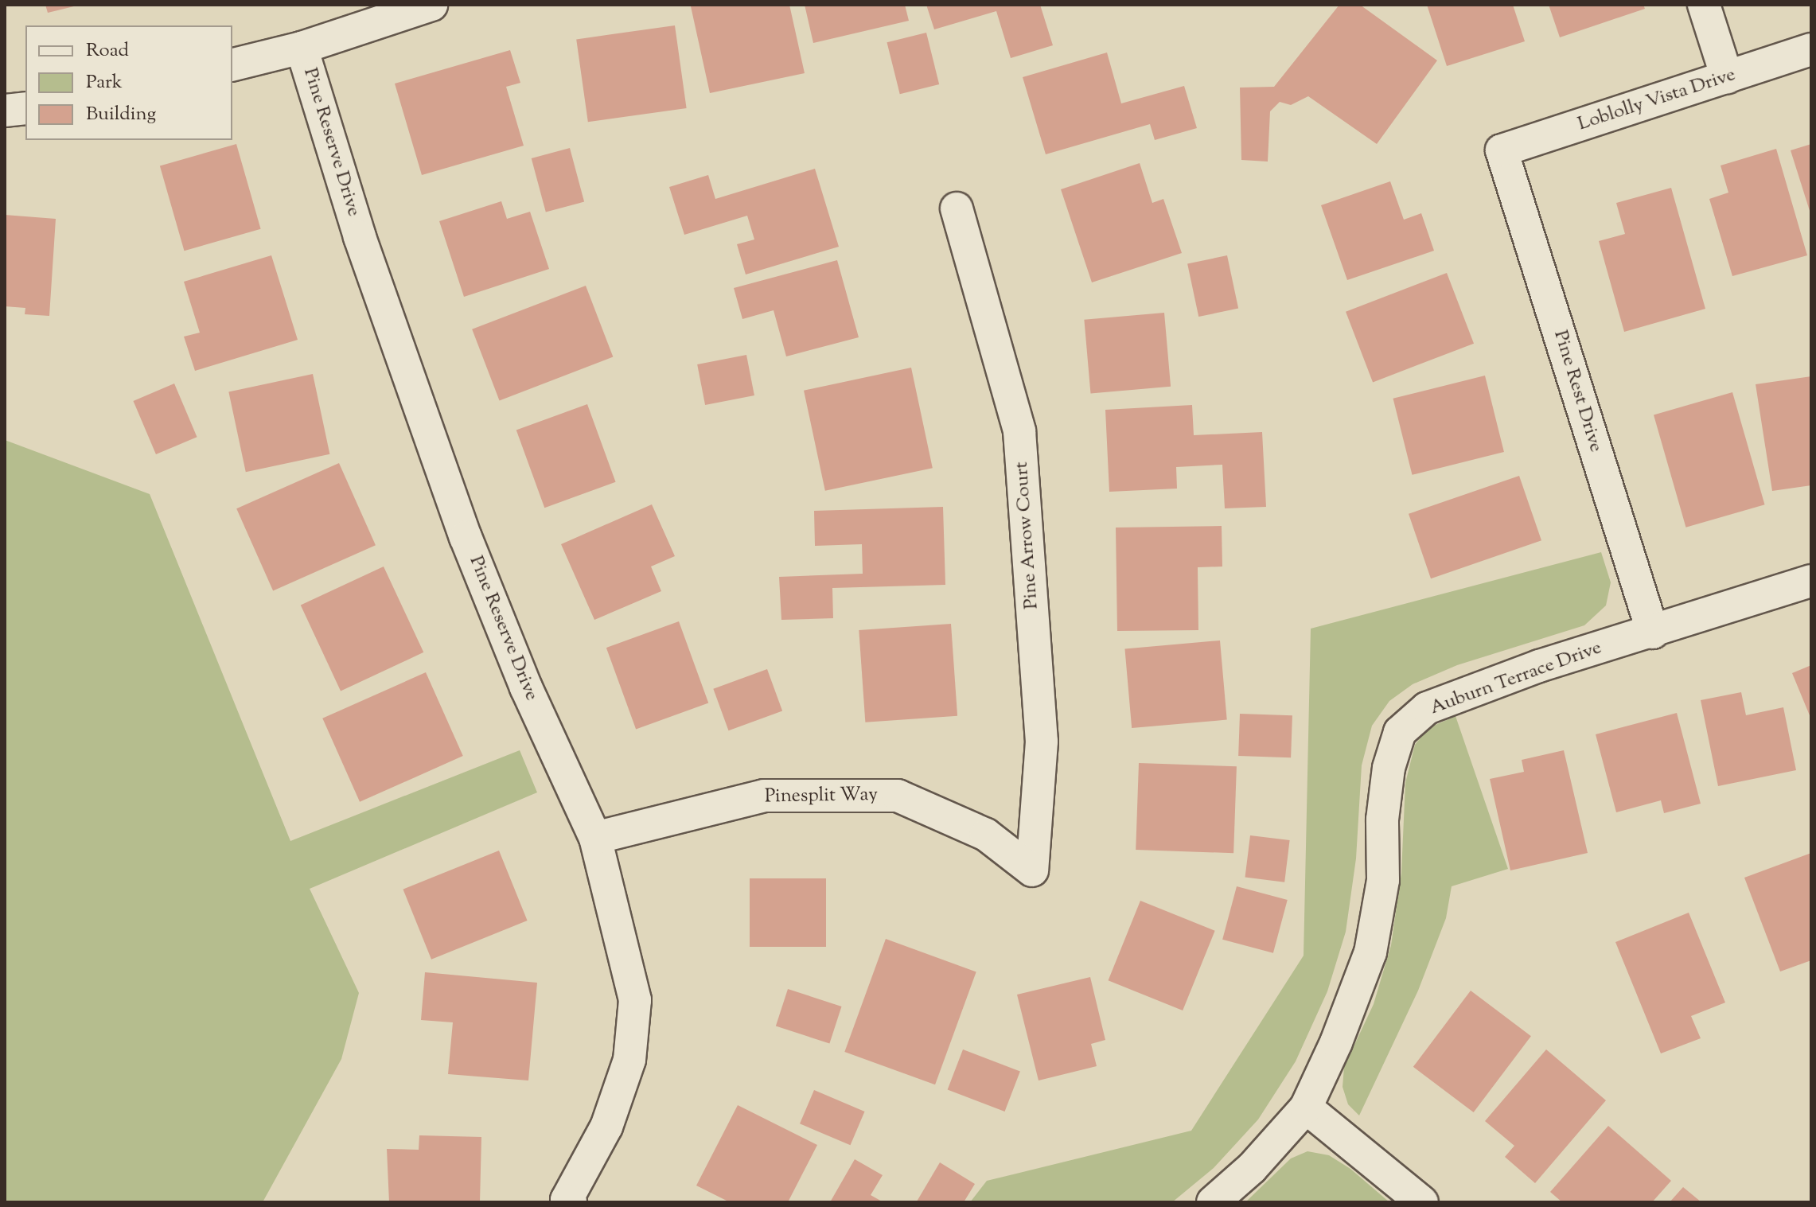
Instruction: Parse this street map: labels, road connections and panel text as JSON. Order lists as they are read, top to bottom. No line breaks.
{"streets":{"street":["Loblolly Vista Drive","Pine Reserve Drive","Pine Rest Drive","Pine Arrow Court","Auburn Terrace Drive","Pinesplit Way"]},"crossings":[["Loblolly Vista Drive","Pine Rest Drive"],["Pine Reserve Drive","Pinesplit Way"],["Pine Rest Drive","Auburn Terrace Drive"],["Pine Arrow Court","Pinesplit Way"]],"legend":["Road","Park","Building"]}
